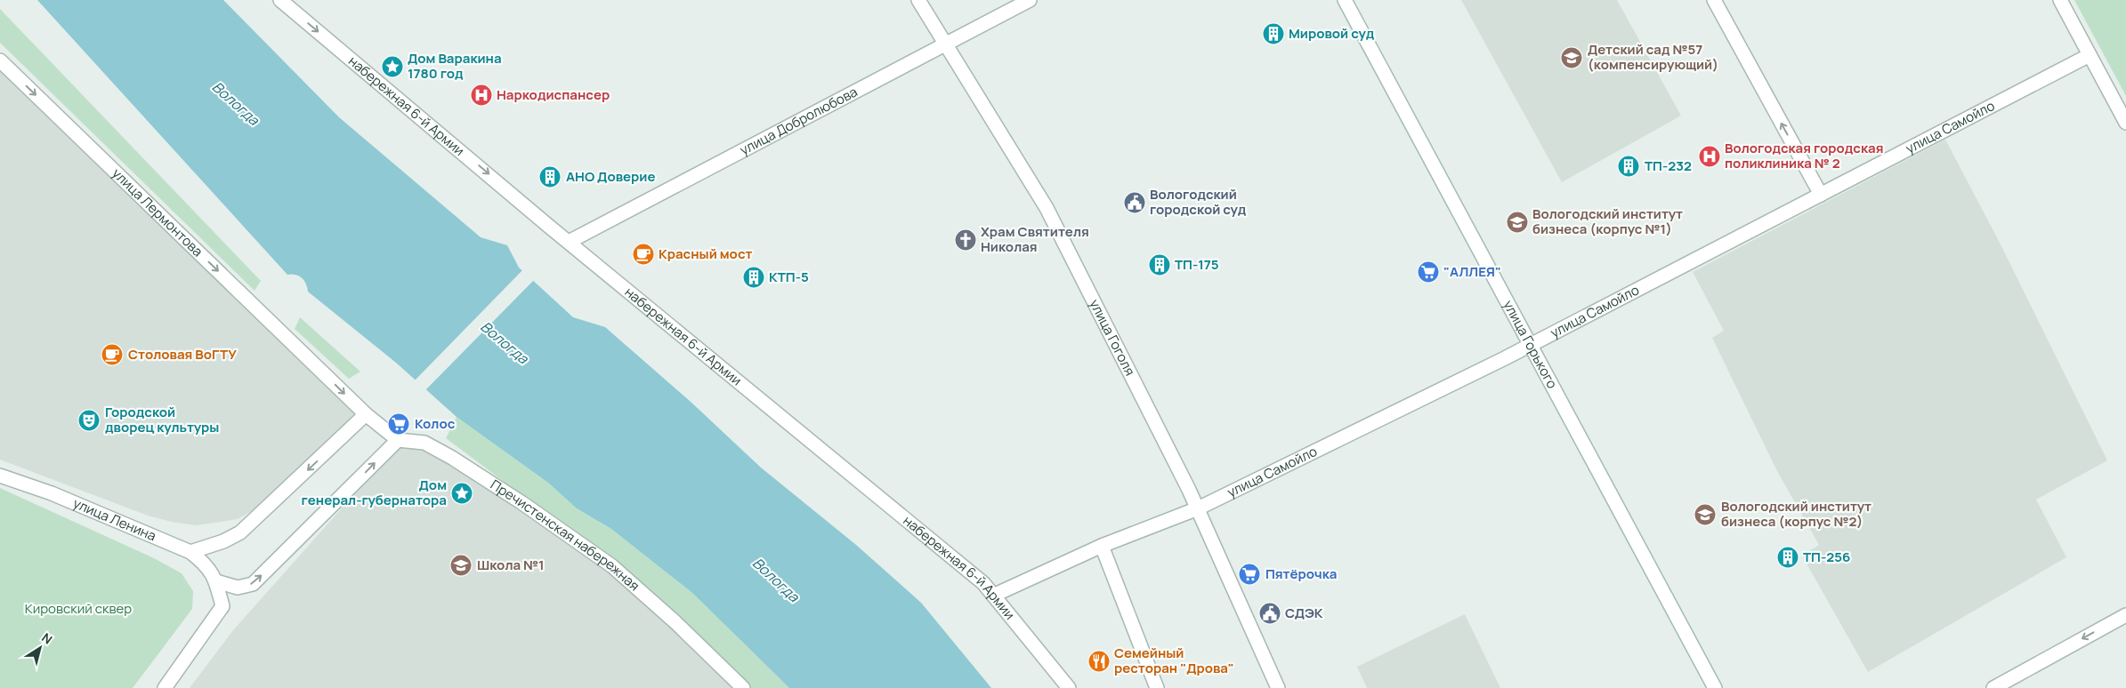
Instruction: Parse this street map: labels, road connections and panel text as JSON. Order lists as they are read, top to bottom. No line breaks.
{"streets":{"street":["набережная 6-й Армии","улица Добролюбова","улица Самойло","улица Лермонтова","улица Гоголя","улица Горького","улица Ленина","Пречистенская набережная"]},"crossings":[["набережная 6-й Армии","улица Добролюбова"],["набережная 6-й Армии","улица Самойло"],["улица Добролюбова","улица Гоголя"],["улица Самойло","улица Гоголя"],["улица Самойло","улица Горького"]],"one_way":["набережная 6-й Армии","улица Лермонтова"],"water":["Вологда"],"parks":["Кировский сквер"],"places":{"building":["Мировой суд","ТП-232","АНО Доверие","ТП-175","КТП-5","ТП-256"],"school or university":["Детский сад №57 (компенсирующий)","Вологодский институт бизнеса (корпус №1)","Вологодский институт бизнеса (корпус №2)","Школа №1"],"place":["Дом Варакина 1780 год","Дом генерал-губернатора"],"hospital":["Наркодиспансер","Вологодская городская поликлиника № 2"],"public building":["Вологодский городской суд","СДЭК"],"church":["Храм Святителя Николая"],"cafe":["Красный мост","Столовая ВоГТУ"],"supermarket":["\"АЛЛЕЯ\"","Колос","Пятёрочка"],"theatre":["Городской дворец культуры"],"restaurant":["Семейный ресторан \"Дрова\""]},"north":"top right"}
